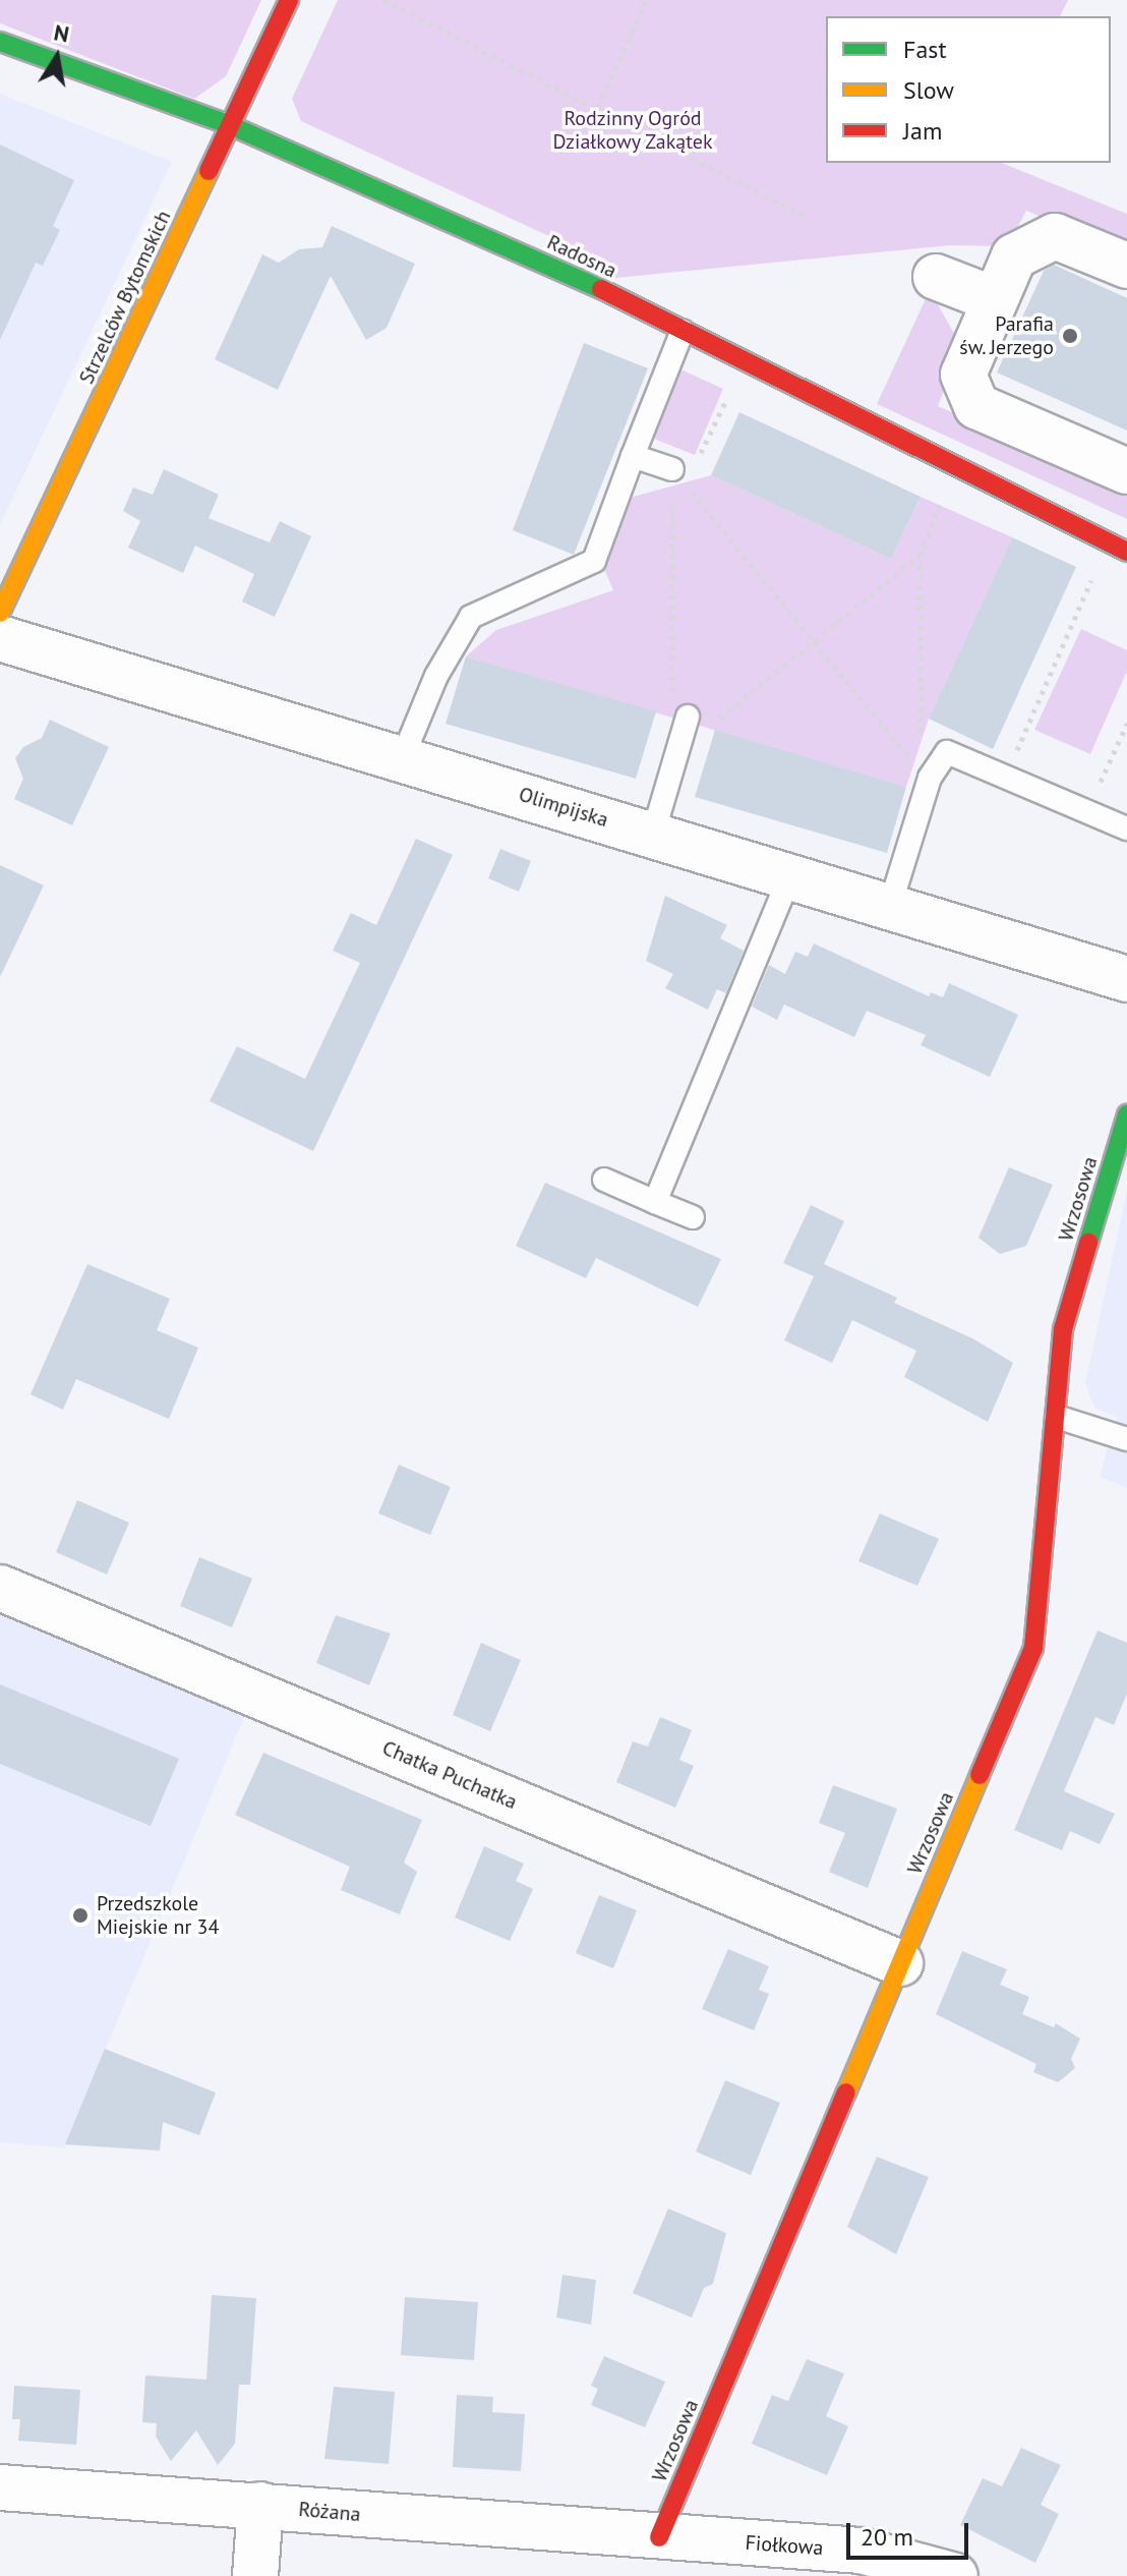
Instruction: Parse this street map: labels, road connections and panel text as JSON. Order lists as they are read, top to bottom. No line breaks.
{"streets":{"street":["Radosna","Strzelców Bytomskich","Olimpijska","Wrzosowa","Chatka Puchatka","Różana","Fiołkowa"]},"crossings":[["Radosna","Strzelców Bytomskich"],["Wrzosowa","Chatka Puchatka"],["Wrzosowa","Różana"],["Wrzosowa","Fiołkowa"],["Różana","Fiołkowa"]],"parks":["Rodzinny Ogród Działkowy Zakątek"],"places":["Parafia św. Jerzego","Przedszkole Miejskie nr 34"],"legend":["Fast","Slow","Jam"],"scale_bar":"20 m","north":"top"}
